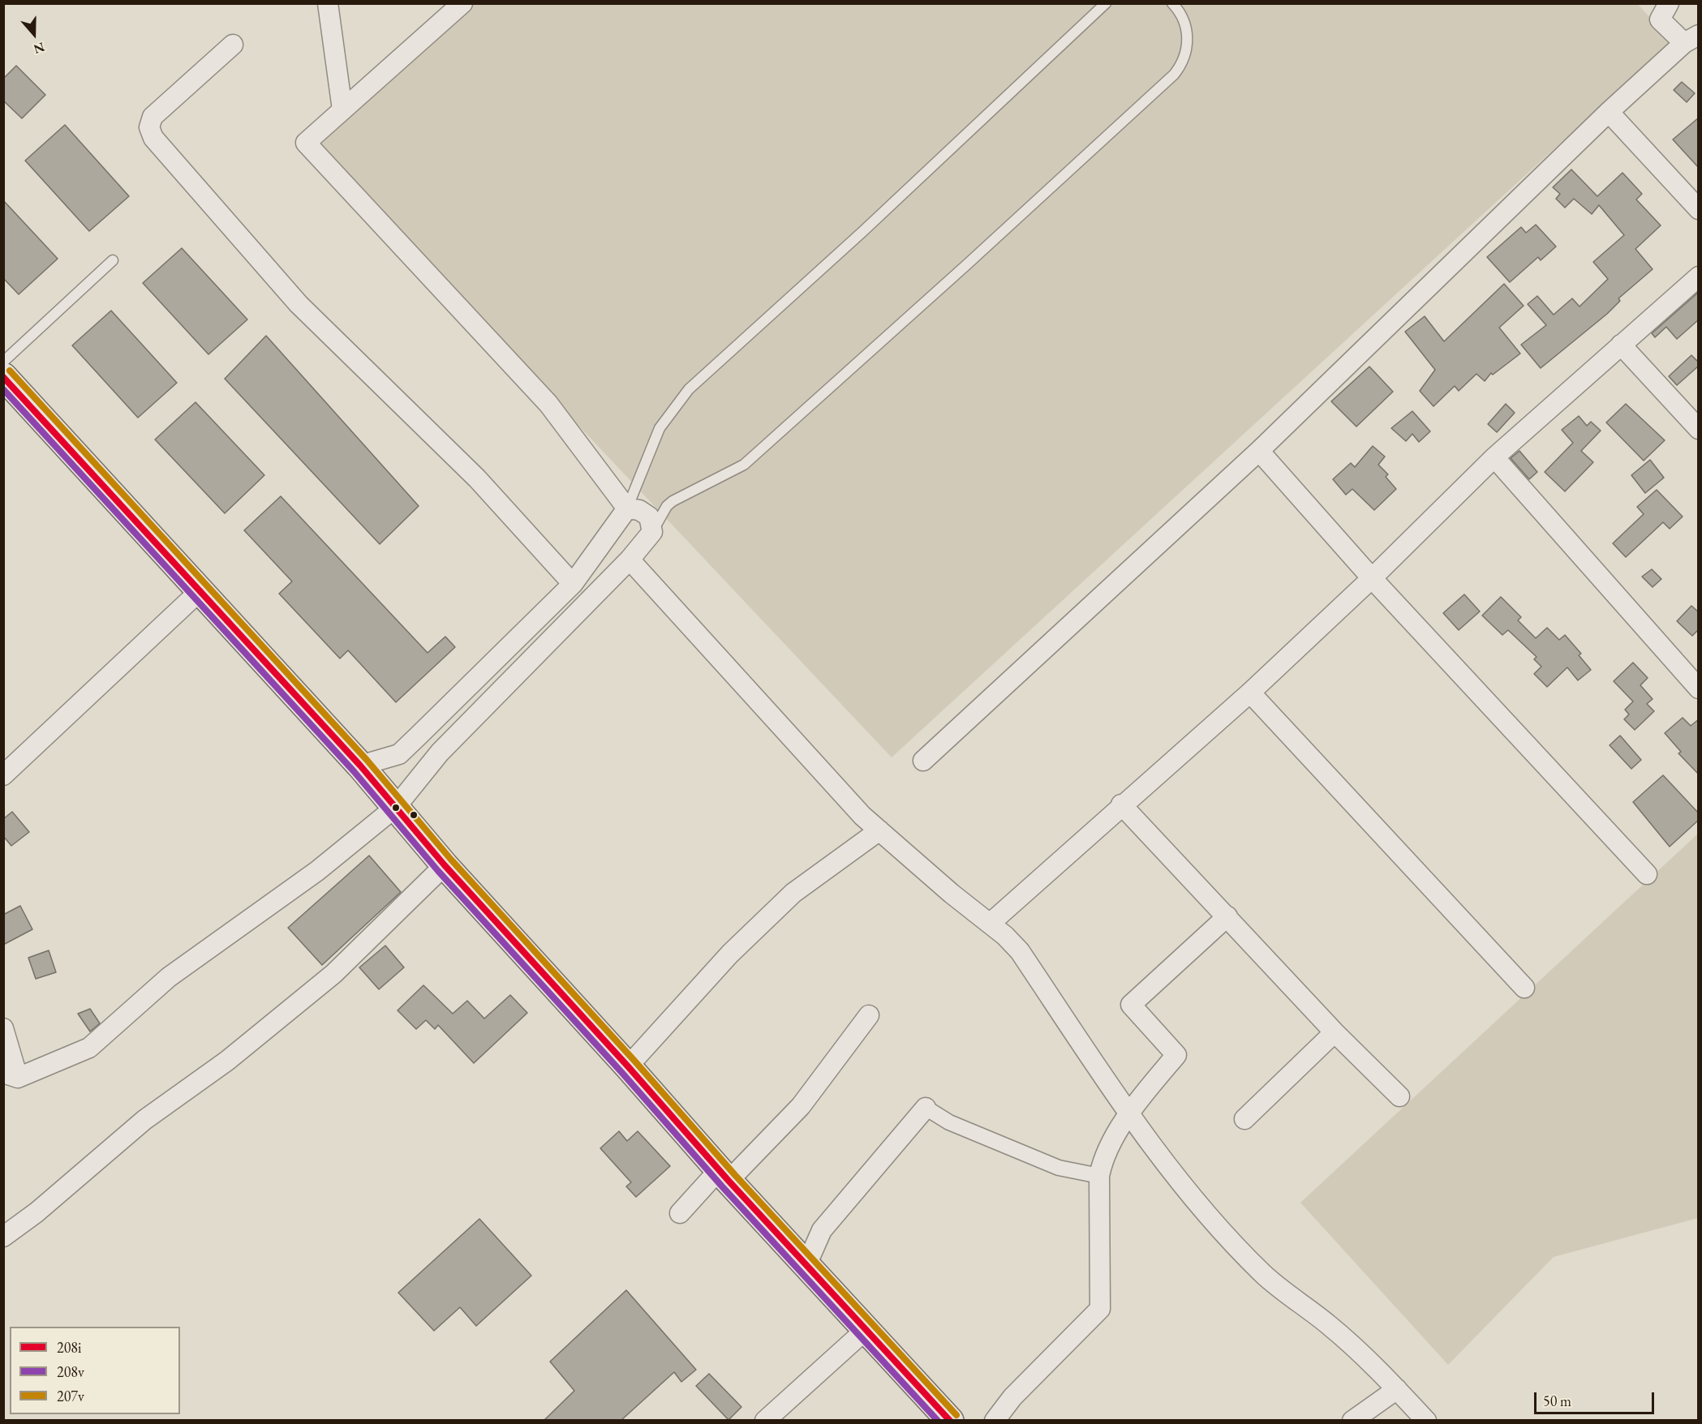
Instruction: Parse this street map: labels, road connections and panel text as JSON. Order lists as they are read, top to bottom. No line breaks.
{"lines":["transit line 207v","transit line 208i","transit line 208v"],"legend":["208i","208v","207v"],"scale_bar":"50 m","north":"bottom"}
